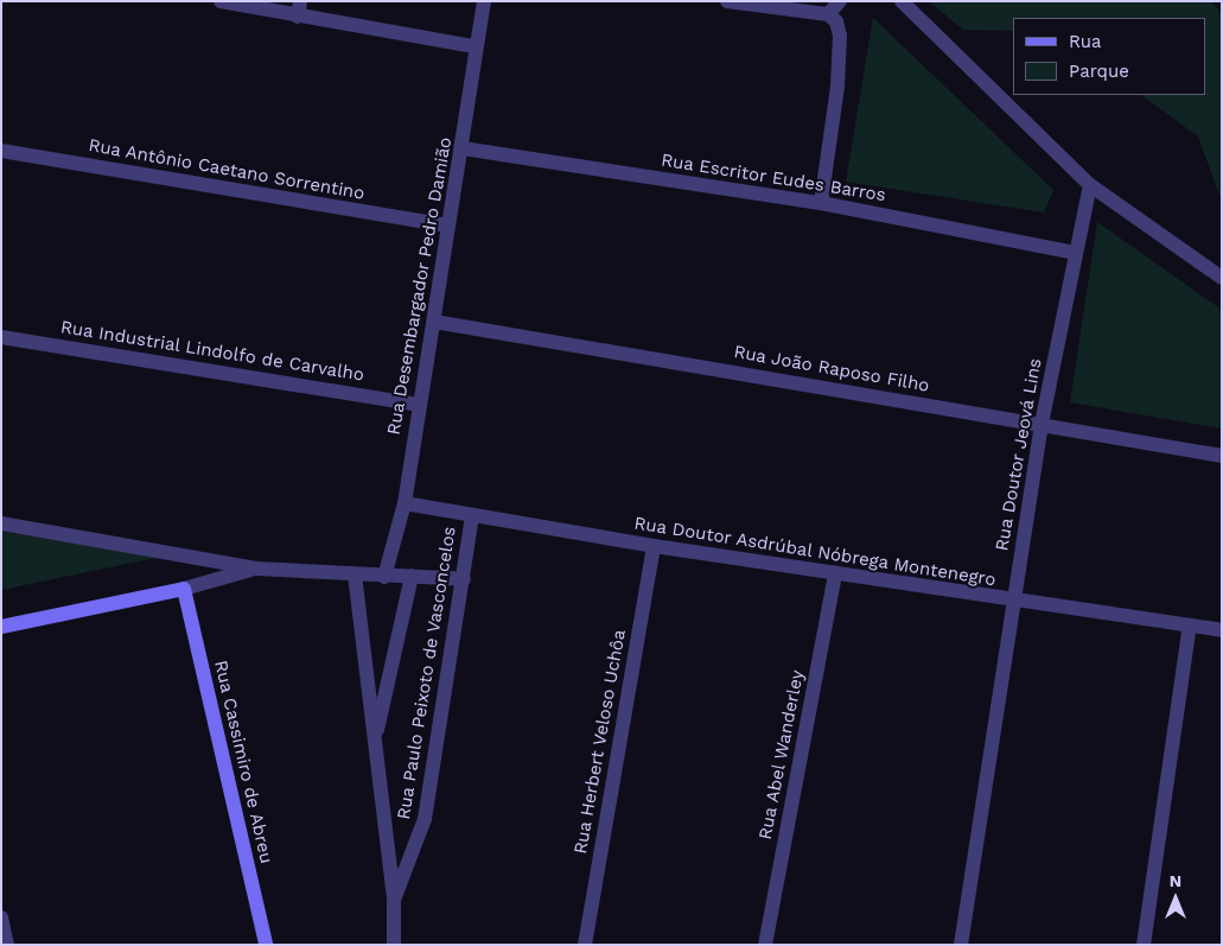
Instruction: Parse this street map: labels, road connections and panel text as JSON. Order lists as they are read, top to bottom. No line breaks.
{"streets":{"street":["Rua Antônio Caetano Sorrentino","Rua Escritor Eudes Barros","Rua Desembargador Pedro Damião","Rua Industrial Lindolfo de Carvalho","Rua João Raposo Filho","Rua Doutor Jeová Lins","Rua Doutor Asdrúbal Nóbrega Montenegro","Rua Paulo Peixoto de Vasconcelos","Rua Herbert Veloso Uchôa","Rua Abel Wanderley","Rua Cassimiro de Abreu"]},"crossings":[["Rua Antônio Caetano Sorrentino","Rua Desembargador Pedro Damião"],["Rua Escritor Eudes Barros","Rua Desembargador Pedro Damião"],["Rua Escritor Eudes Barros","Rua Doutor Jeová Lins"],["Rua Desembargador Pedro Damião","Rua Industrial Lindolfo de Carvalho"],["Rua Desembargador Pedro Damião","Rua João Raposo Filho"],["Rua Desembargador Pedro Damião","Rua Doutor Asdrúbal Nóbrega Montenegro"],["Rua João Raposo Filho","Rua Doutor Jeová Lins"],["Rua Doutor Jeová Lins","Rua Doutor Asdrúbal Nóbrega Montenegro"],["Rua Doutor Asdrúbal Nóbrega Montenegro","Rua Paulo Peixoto de Vasconcelos"],["Rua Doutor Asdrúbal Nóbrega Montenegro","Rua Herbert Veloso Uchôa"],["Rua Doutor Asdrúbal Nóbrega Montenegro","Rua Abel Wanderley"]],"legend":["Rua","Parque"],"north":"top"}
